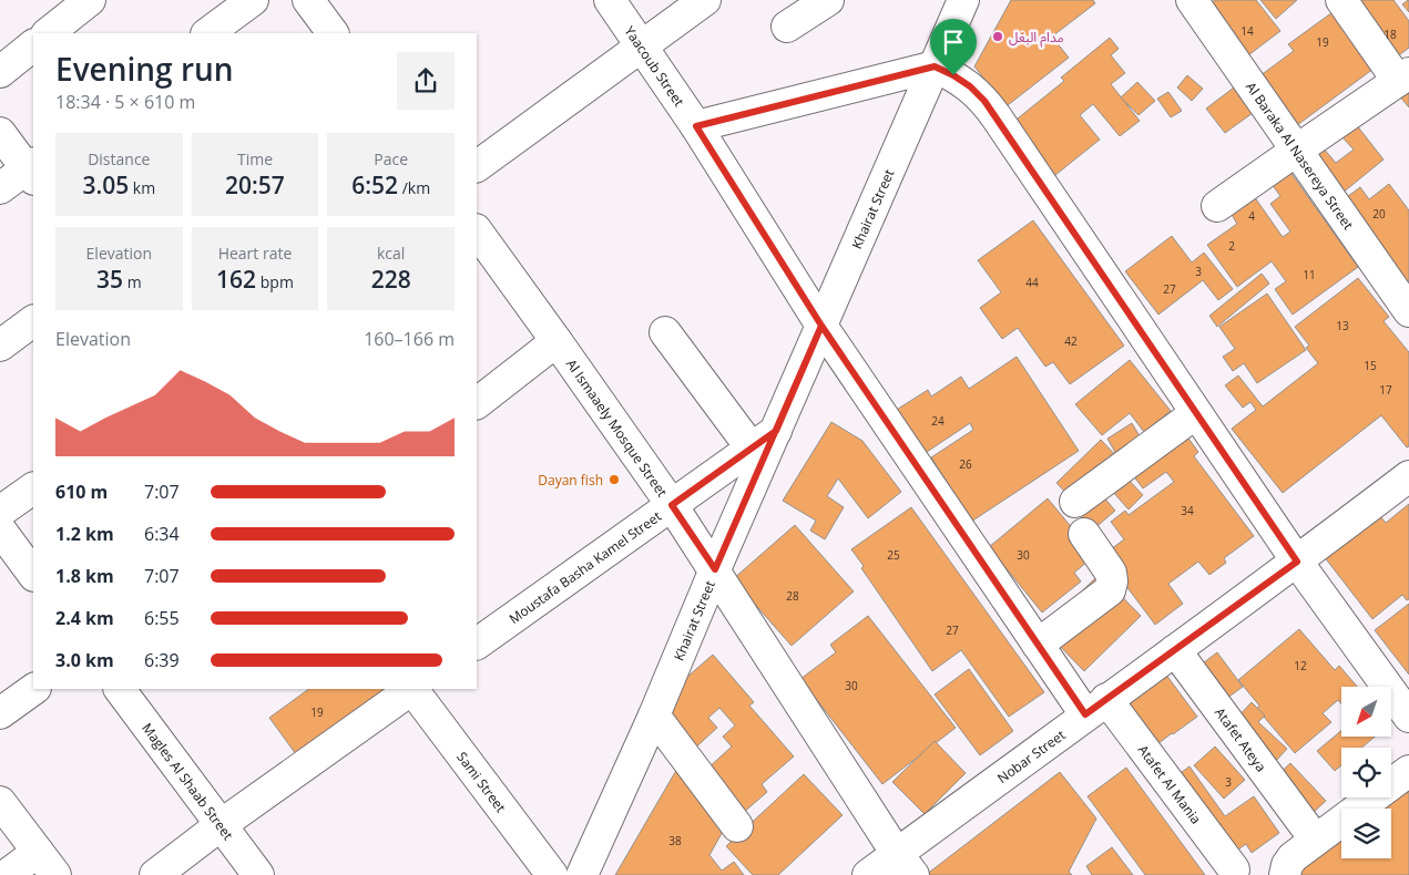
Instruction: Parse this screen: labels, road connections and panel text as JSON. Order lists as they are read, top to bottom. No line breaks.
{"streets":{"street":["Yaacoub Street","Al Baraka Al Nasereya Street","Khairat Street","Al Ismaaely Mosque Street","Moustafa Basha Kamel Street","Atafet Ateya","Nobar Street","Magles Al Shaab Street","Sami Street","Atafet Al Mania"]},"crossings":[["Yaacoub Street","Khairat Street"],["Yaacoub Street","Nobar Street"],["Yaacoub Street","Atafet Al Mania"],["Khairat Street","Al Ismaaely Mosque Street"],["Khairat Street","Moustafa Basha Kamel Street"],["Al Ismaaely Mosque Street","Moustafa Basha Kamel Street"],["Al Ismaaely Mosque Street","Nobar Street"],["Atafet Ateya","Nobar Street"],["Nobar Street","Atafet Al Mania"]],"places":["مدام البغل","Dayan fish"],"house_numbers":["14","18","19","20","4","2","3","11","44","27","13","42","15","17","24","26","34","25","30","28","27","12","30","19","3","38"],"north":"bottom left","page":{"heading":["Evening run","18:34 · 5 × 610 m"],"stats":[["Distance","3.05 km"],["Time","20:57"],["Pace","6:52 /km"],["Elevation","35 m"],["Heart rate","162 bpm"],["kcal","228"]],"chart":["Elevation","160–166 m"],"list":[{"name":"610 m","note":"7:07"},{"name":"1.2 km","note":"6:34"},{"name":"1.8 km","note":"7:07"},{"name":"2.4 km","note":"6:55"},{"name":"3.0 km","note":"6:39"}]}}
